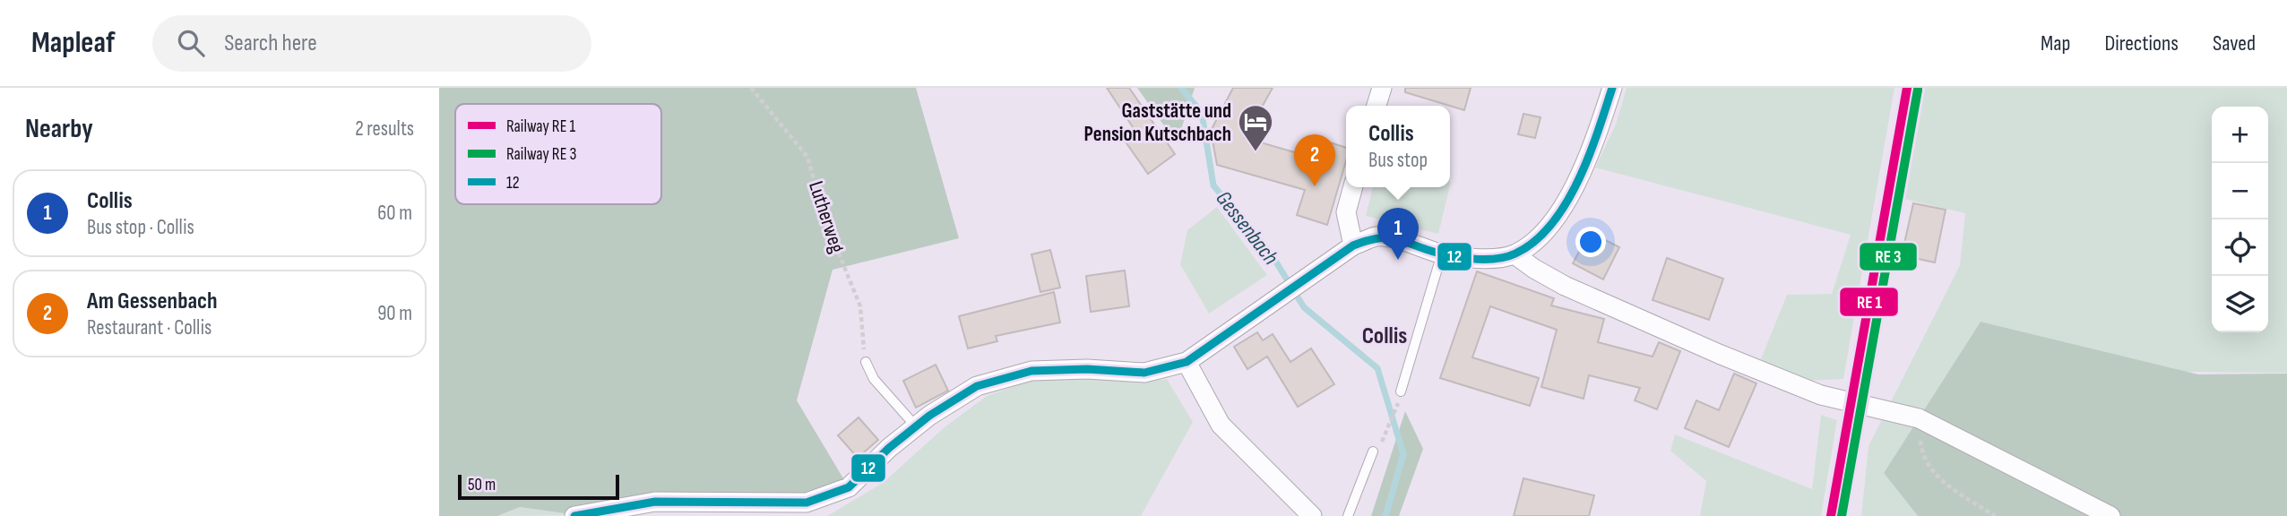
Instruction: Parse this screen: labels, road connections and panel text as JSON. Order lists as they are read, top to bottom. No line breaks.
{"streets":{"path":["Lutherweg"]},"districts":["Collis"],"water":["Gessenbach"],"places":{"hotel":["Gaststätte und Pension Kutschbach"]},"lines":["transit line 12"],"legend":["Railway RE 1","Railway RE 3","12"],"scale_bar":"50 m","page":{"header":"Mapleaf","search":"Search here","nav":["Map","Directions","Saved"],"heading":["Nearby","2 results"],"popup":["Collis","Bus stop"],"map_buttons":["+","−"],"pins":["2","1"],"list":[{"mark":"1","name":"Collis","note":"Bus stop · Collis","value":"60 m"},{"mark":"2","name":"Am Gessenbach","note":"Restaurant · Collis","value":"90 m"}],"scale":"50 m"}}
